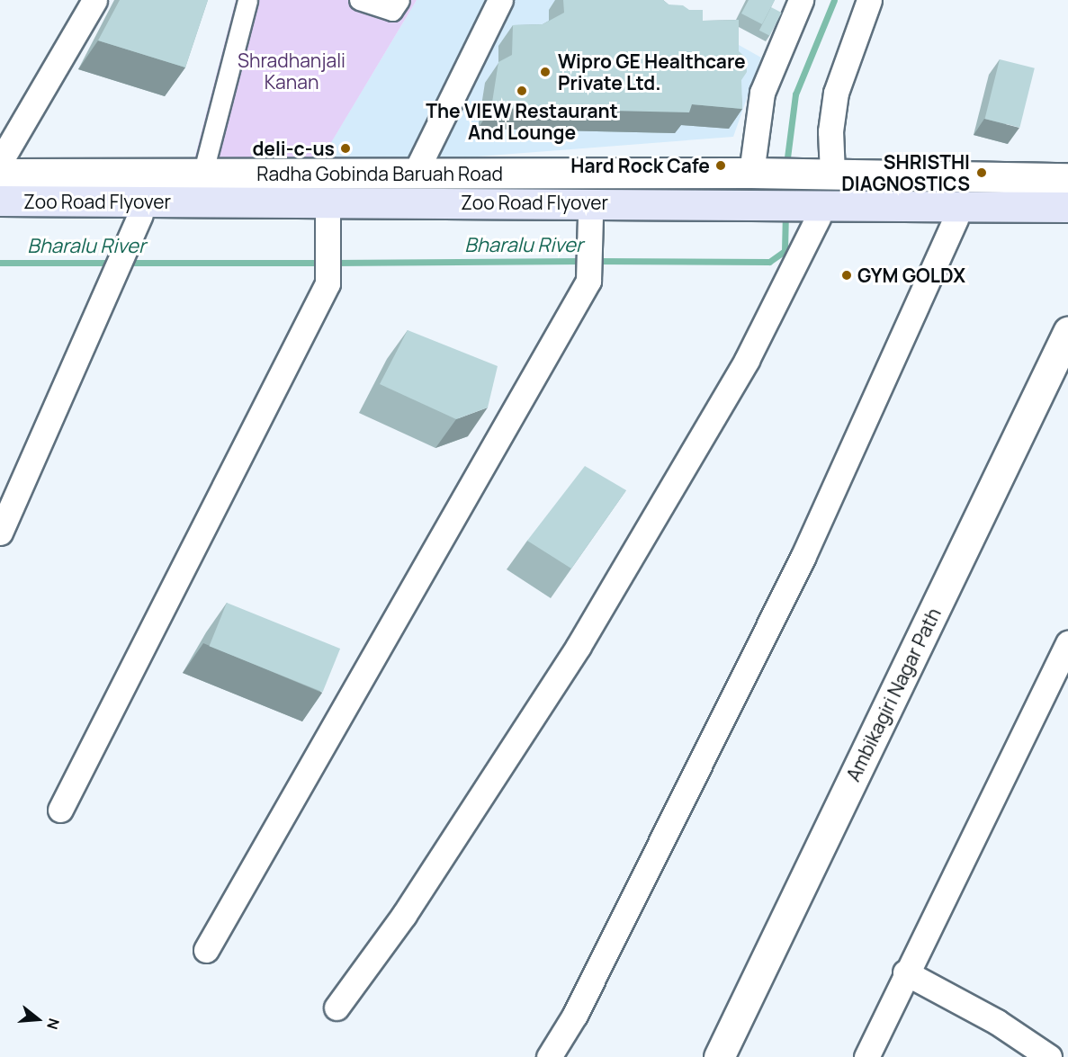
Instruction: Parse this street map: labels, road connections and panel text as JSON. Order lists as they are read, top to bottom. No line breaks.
{"streets":{"main road":["Zoo Road Flyover"],"street":["Radha Gobinda Baruah Road","Ambikagiri Nagar Path"]},"water":["Bharalu River"],"parks":["Shradhanjali Kanan"],"places":["Wipro GE Healthcare Private Ltd.","The VIEW Restaurant And Lounge","deli-c-us","Hard Rock Cafe","SHRISTHI DIAGNOSTICS","GYM GOLDX"],"north":"right"}
